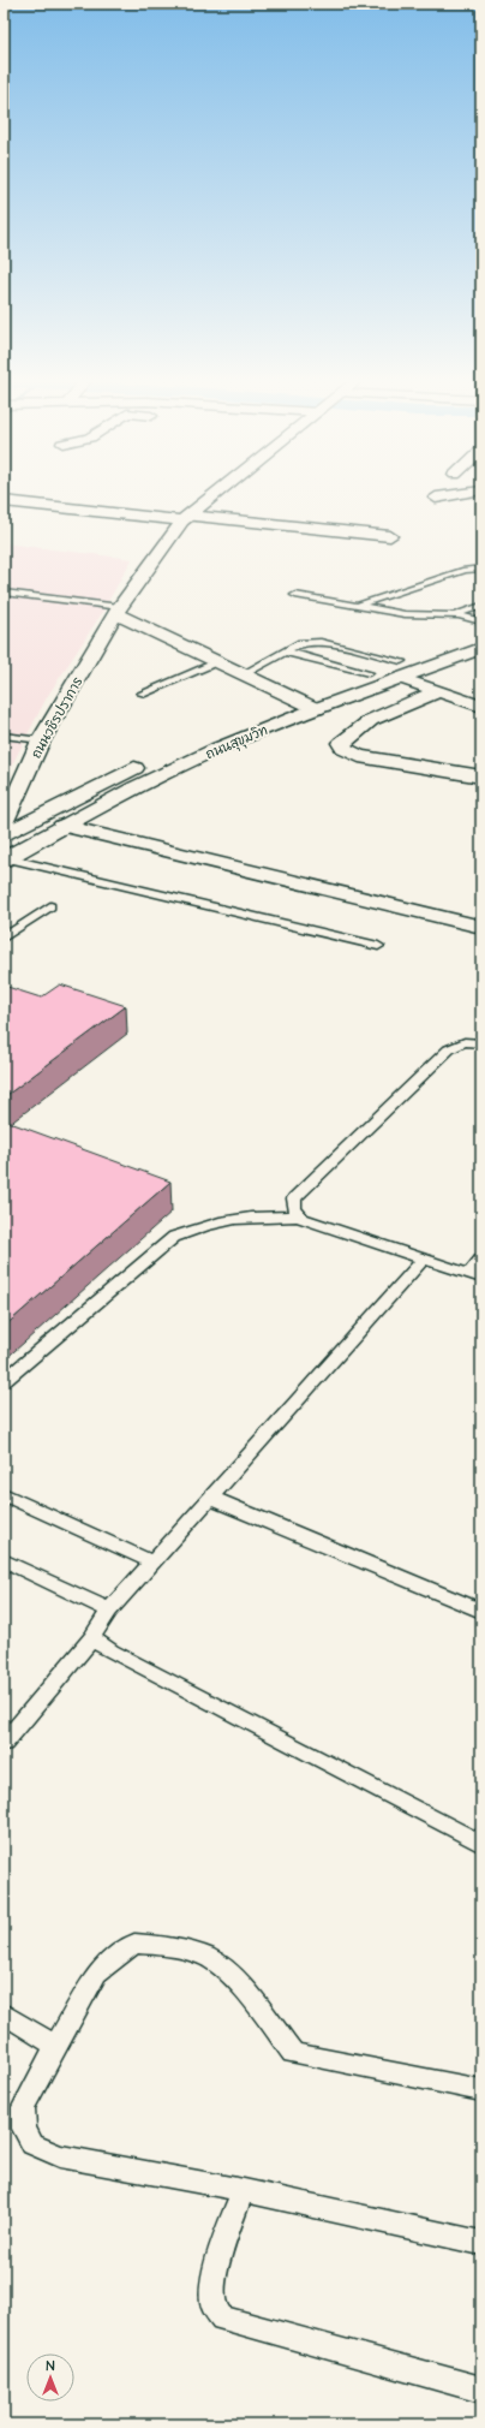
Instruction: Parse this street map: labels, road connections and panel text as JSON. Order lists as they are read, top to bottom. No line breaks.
{"streets":{"street":["ถนนวชิรปราการ","ถนนสุขุมวิท"]},"north":"top"}
